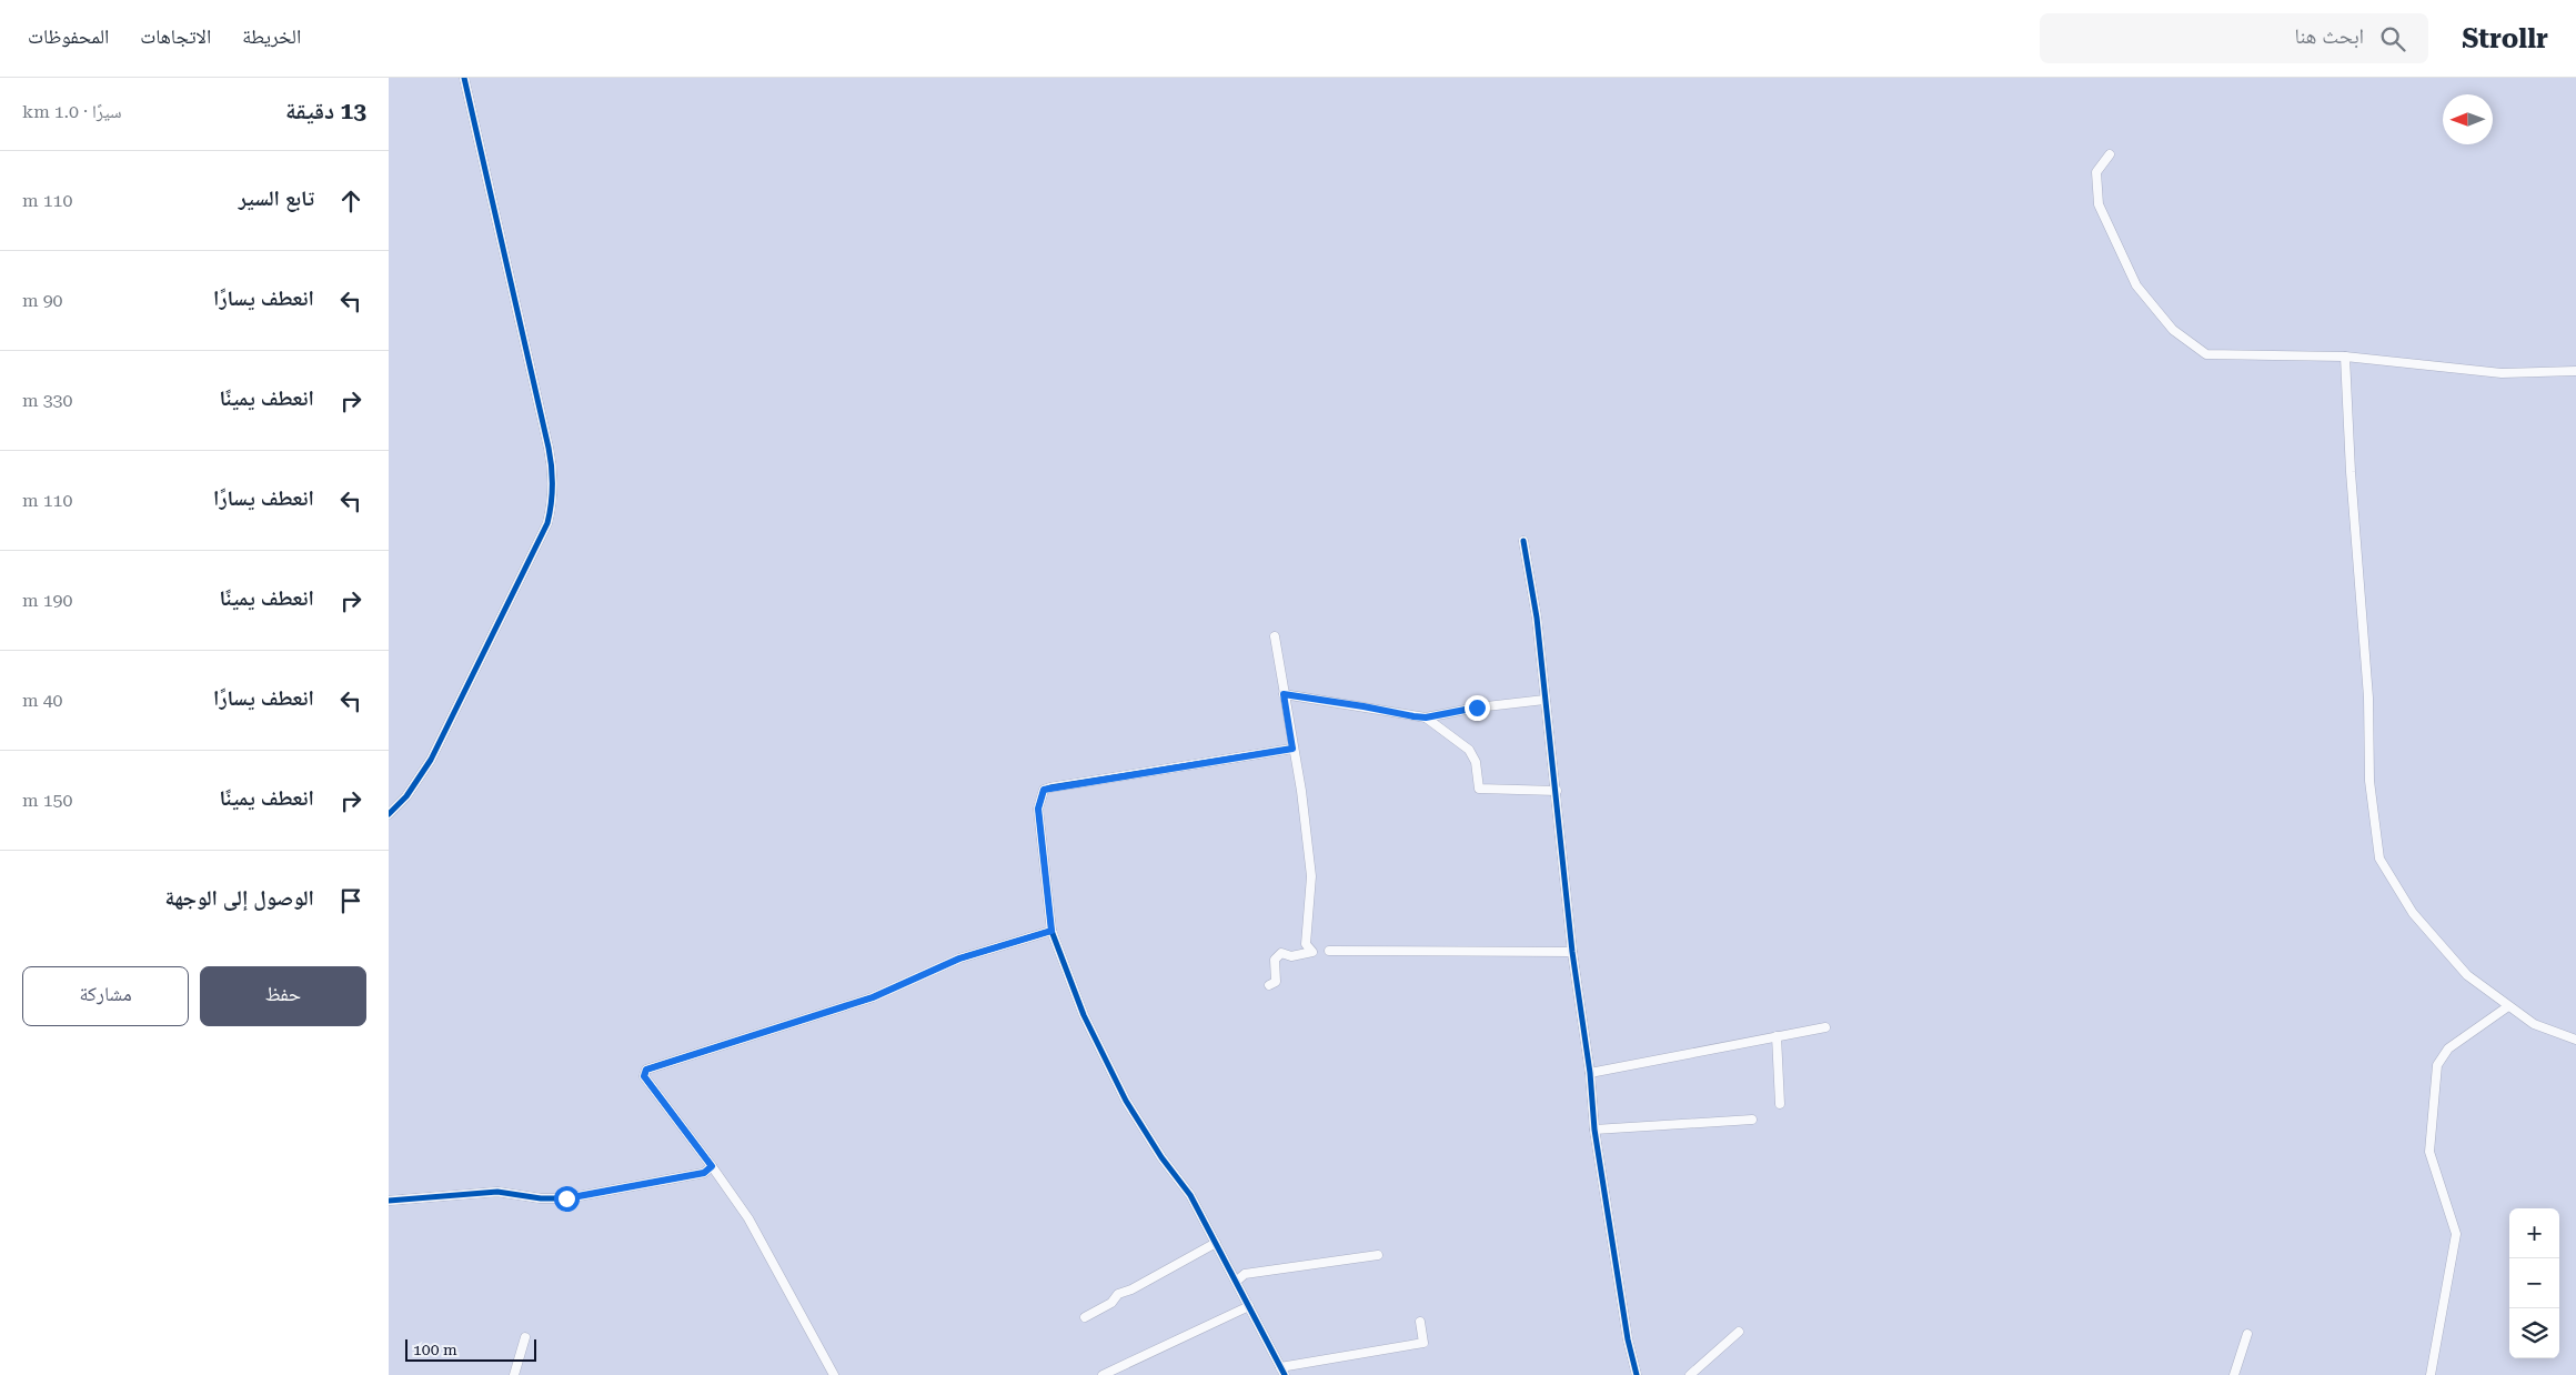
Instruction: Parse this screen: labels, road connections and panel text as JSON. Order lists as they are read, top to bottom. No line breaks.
{"scale_bar":"100 m","north":"left","page":{"header":"Strollr","search":"ابحث هنا","nav":["الخريطة","الاتجاهات","المحفوظات"],"heading":["13 دقيقة","سيرًا · 1.0 km"],"list":[["تابع السير","110 m"],["انعطف يسارًا","90 m"],["انعطف يمينًا","330 m"],["انعطف يسارًا","110 m"],["انعطف يمينًا","190 m"],["انعطف يسارًا","40 m"],["انعطف يمينًا","150 m"],"الوصول إلى الوجهة"],"buttons":["حفظ","مشاركة"],"map_buttons":["+","−"],"scale":"100 m"}}
